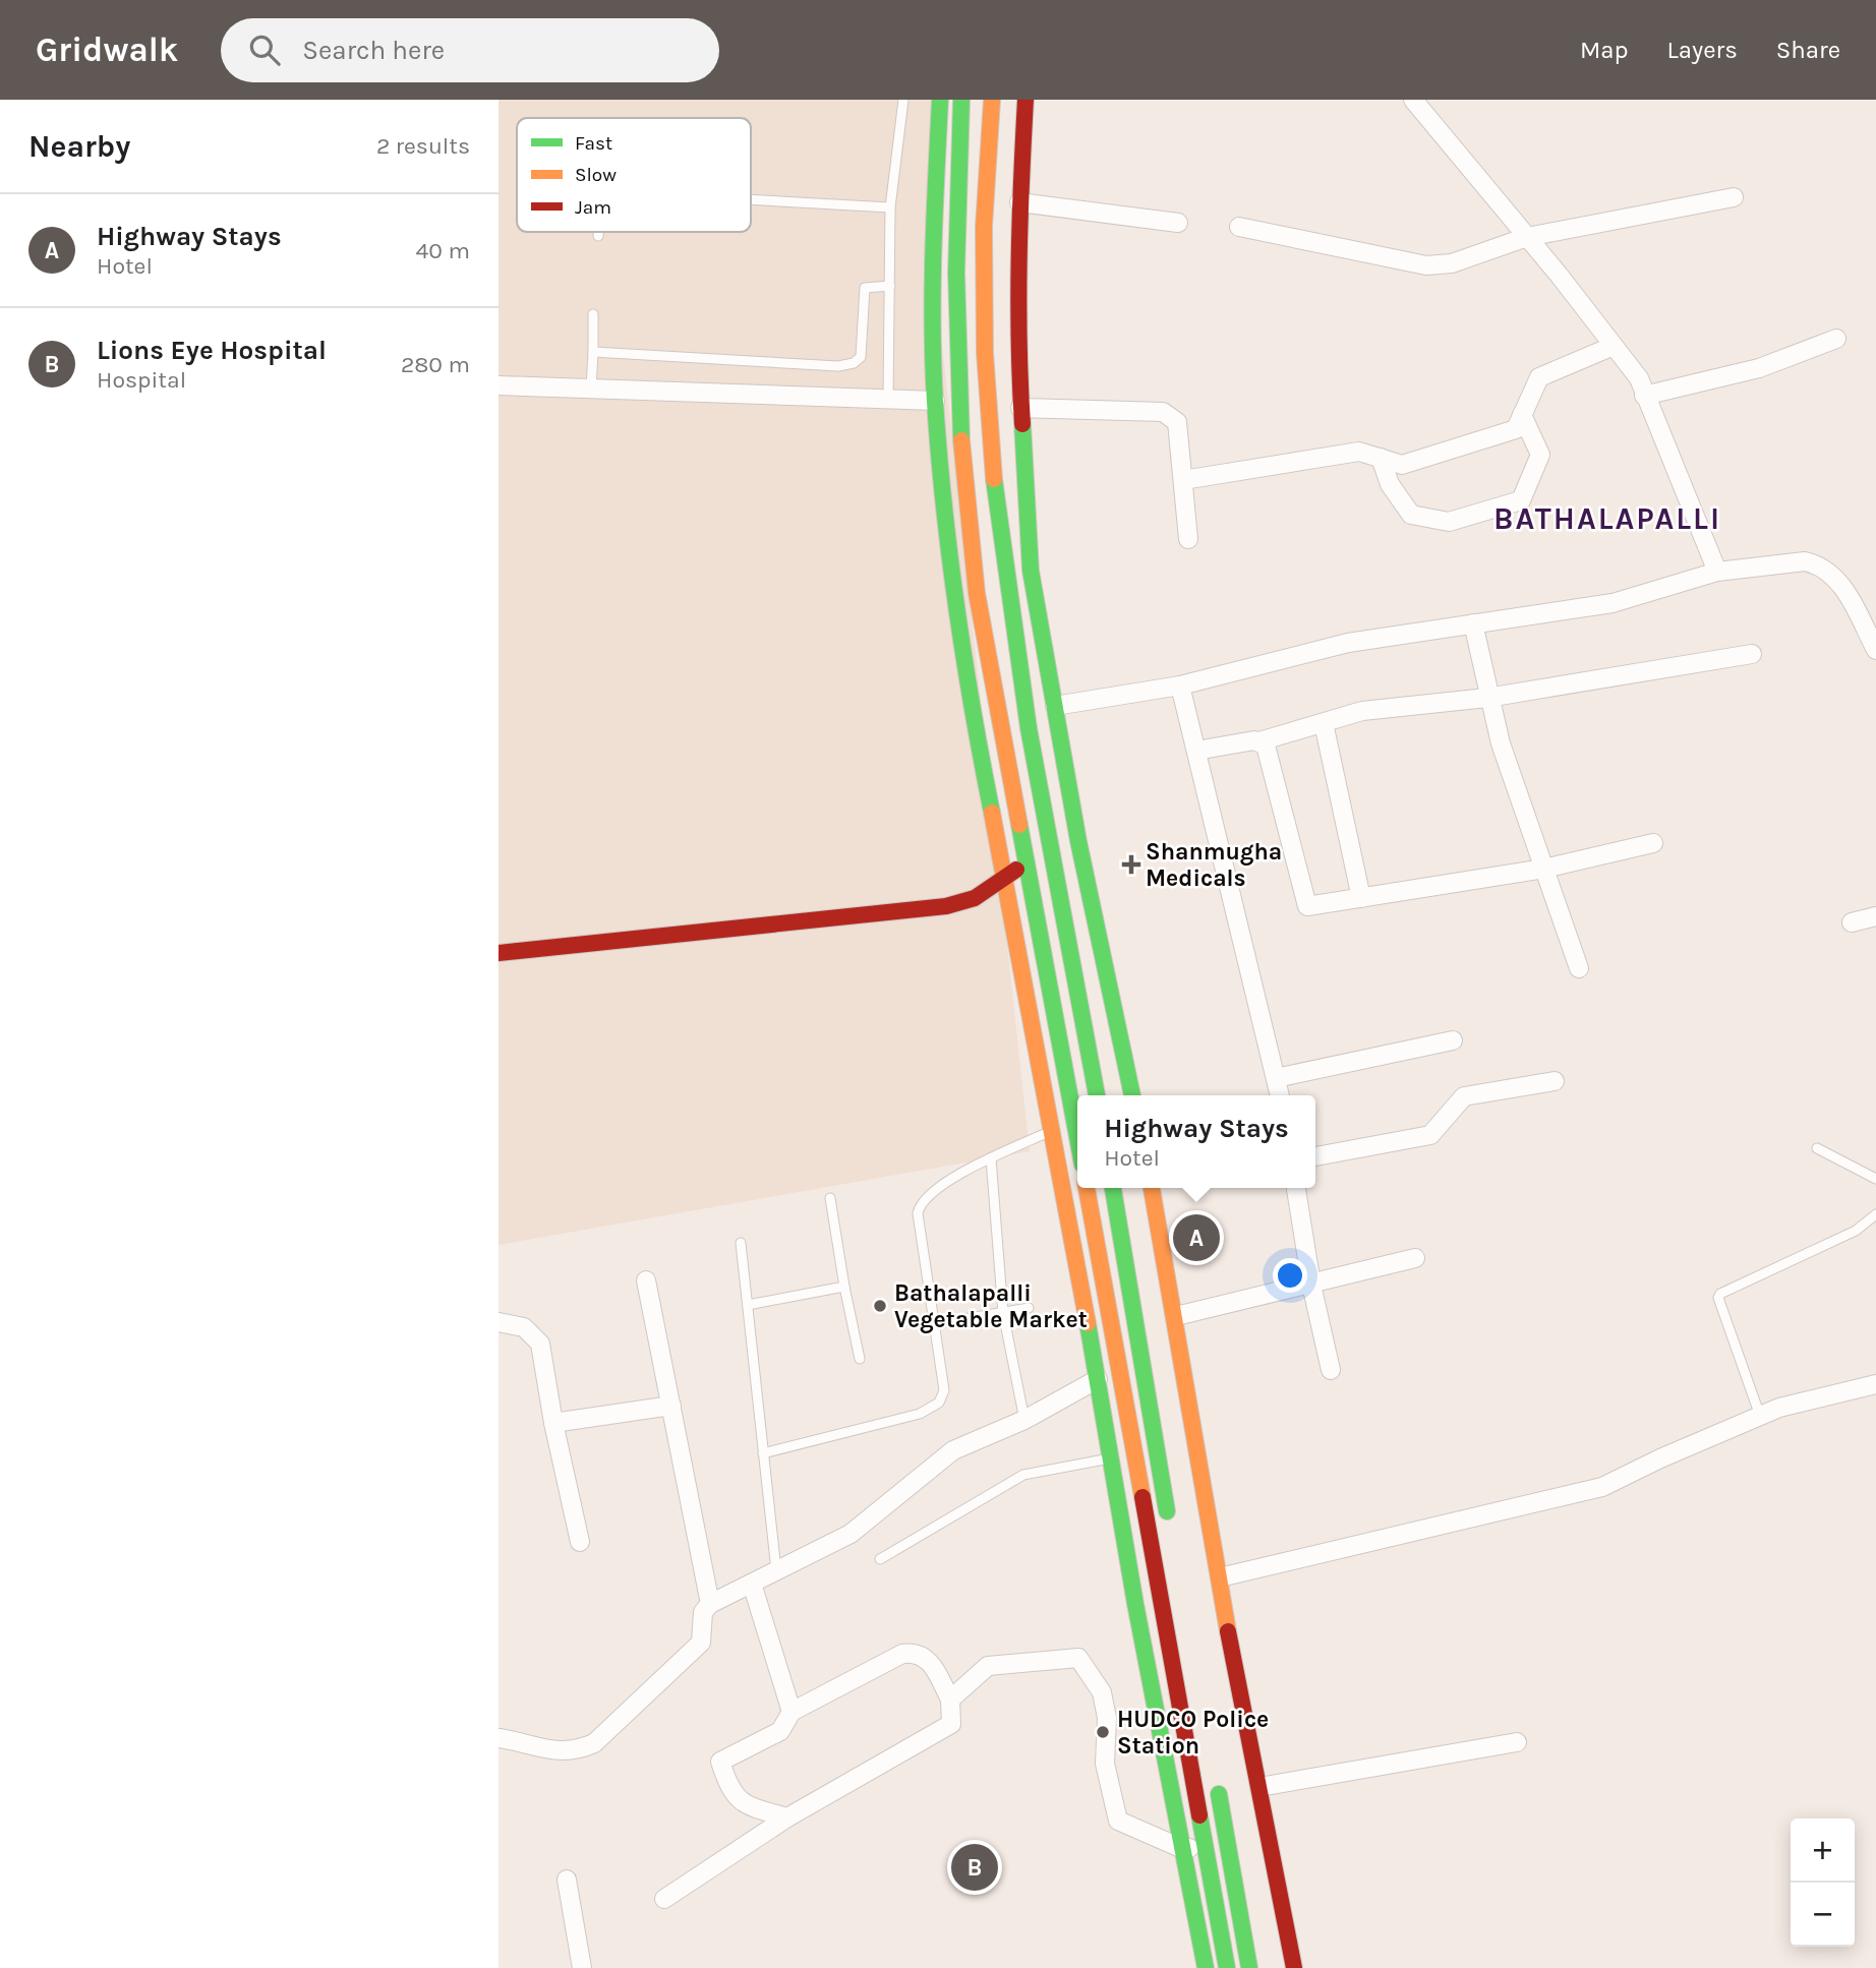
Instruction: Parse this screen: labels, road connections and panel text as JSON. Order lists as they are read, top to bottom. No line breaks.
{"districts":["BATHALAPALLI"],"places":{"health":["Shanmugha Medicals"],"other":["Bathalapalli Vegetable Market","HUDCO Police Station"]},"legend":["Fast","Slow","Jam"],"page":{"header":"Gridwalk","search":"Search here","nav":["Map","Layers","Share"],"heading":["Nearby","2 results"],"list":[{"mark":"A","name":"Highway Stays","note":"Hotel","value":"40 m"},{"mark":"B","name":"Lions Eye Hospital","note":"Hospital","value":"280 m"}],"popup":["Highway Stays","Hotel"],"pins":["A","B"],"map_buttons":["+","−"]}}
